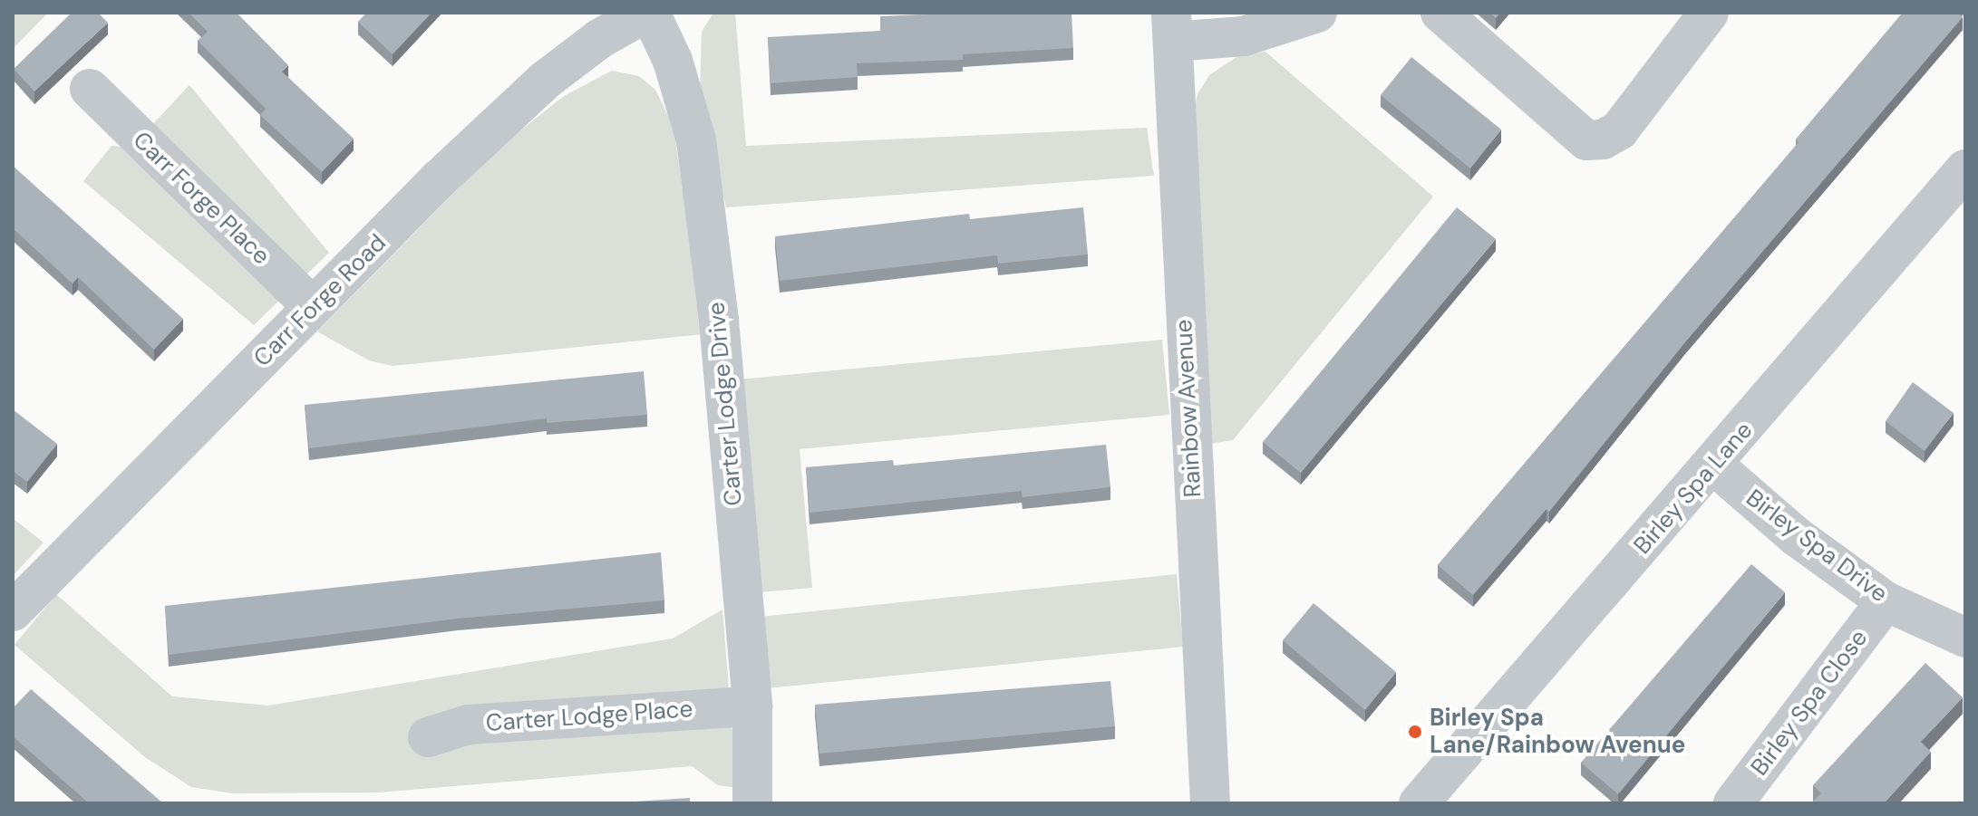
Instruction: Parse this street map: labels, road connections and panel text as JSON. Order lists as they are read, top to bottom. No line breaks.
{"streets":{"street":["Carr Forge Place","Carr Forge Road","Carter Lodge Drive","Rainbow Avenue","Birley Spa Lane","Birley Spa Drive","Birley Spa Close","Carter Lodge Place"]},"crossings":[["Carr Forge Place","Carr Forge Road"],["Carr Forge Road","Carter Lodge Drive"],["Carter Lodge Drive","Carter Lodge Place"],["Birley Spa Lane","Birley Spa Drive"],["Birley Spa Drive","Birley Spa Close"]],"places":["Birley Spa Lane/Rainbow Avenue"]}
